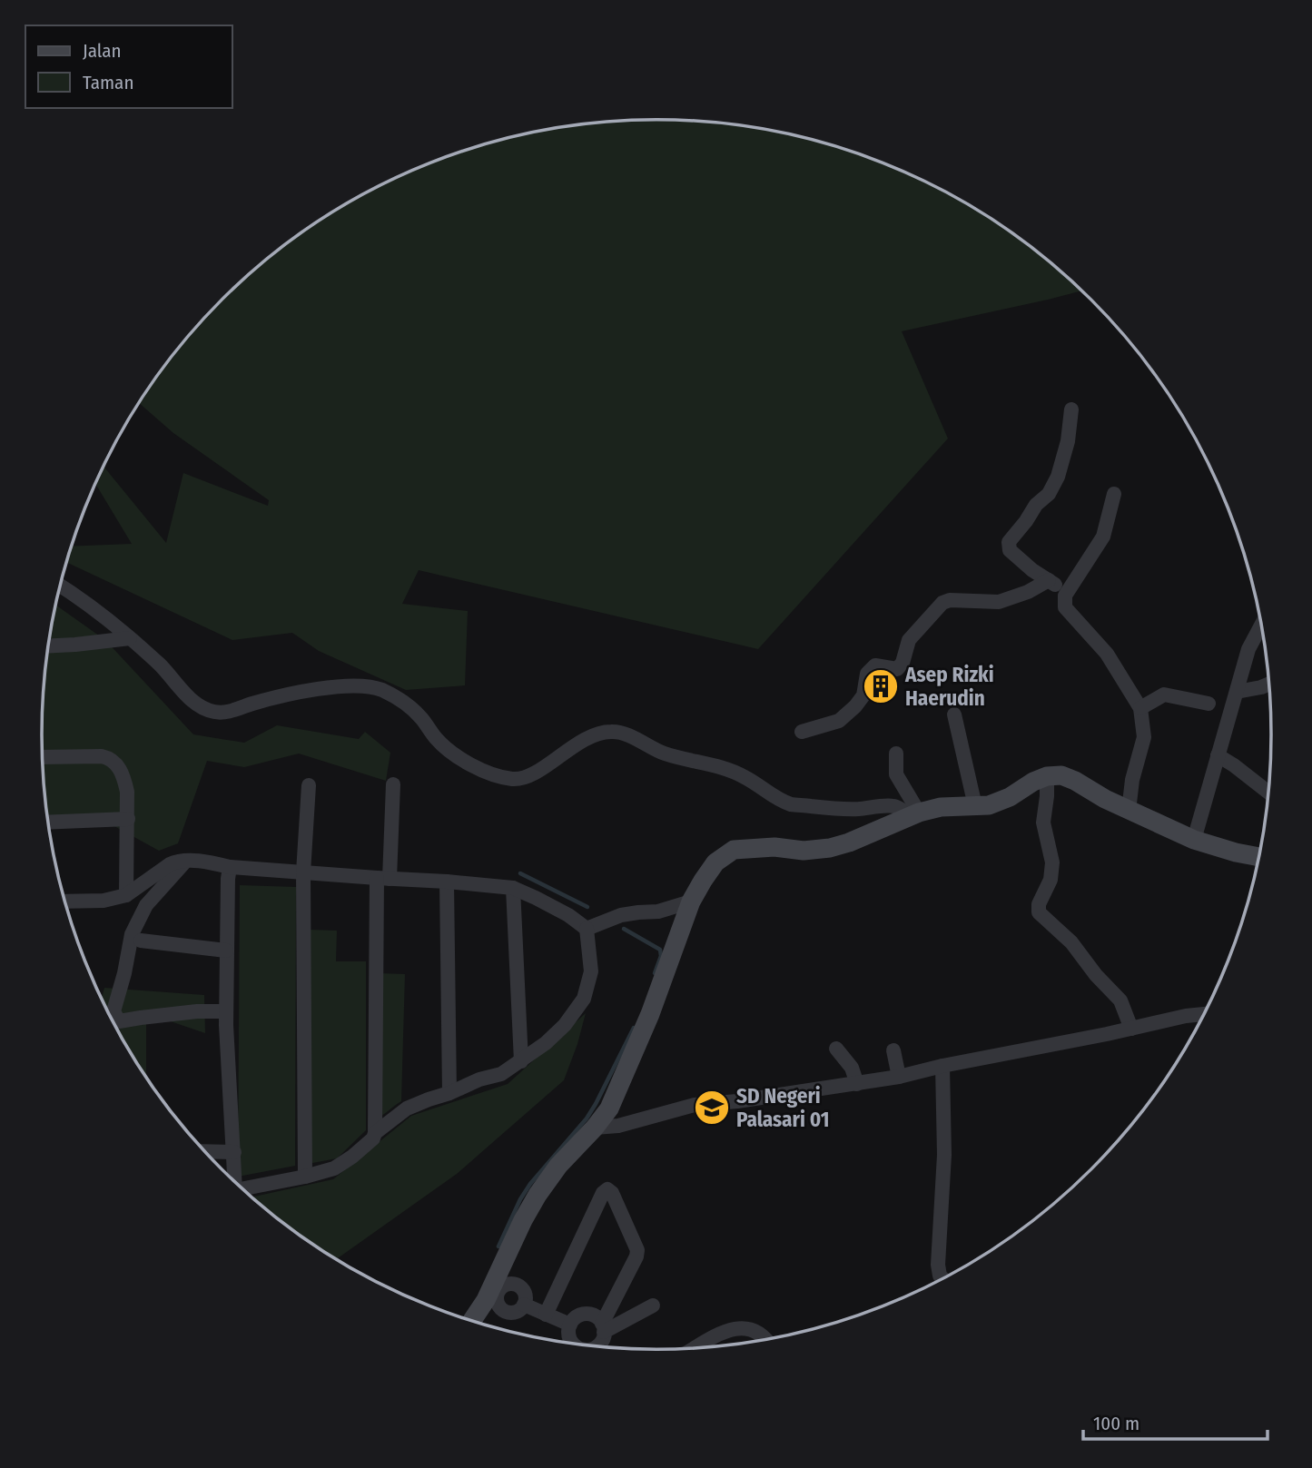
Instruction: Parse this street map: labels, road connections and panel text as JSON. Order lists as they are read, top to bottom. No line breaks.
{"places":{"building":["Asep Rizki Haerudin"],"school or university":["SD Negeri Palasari 01"]},"legend":["Jalan","Taman"],"scale_bar":"100 m"}
